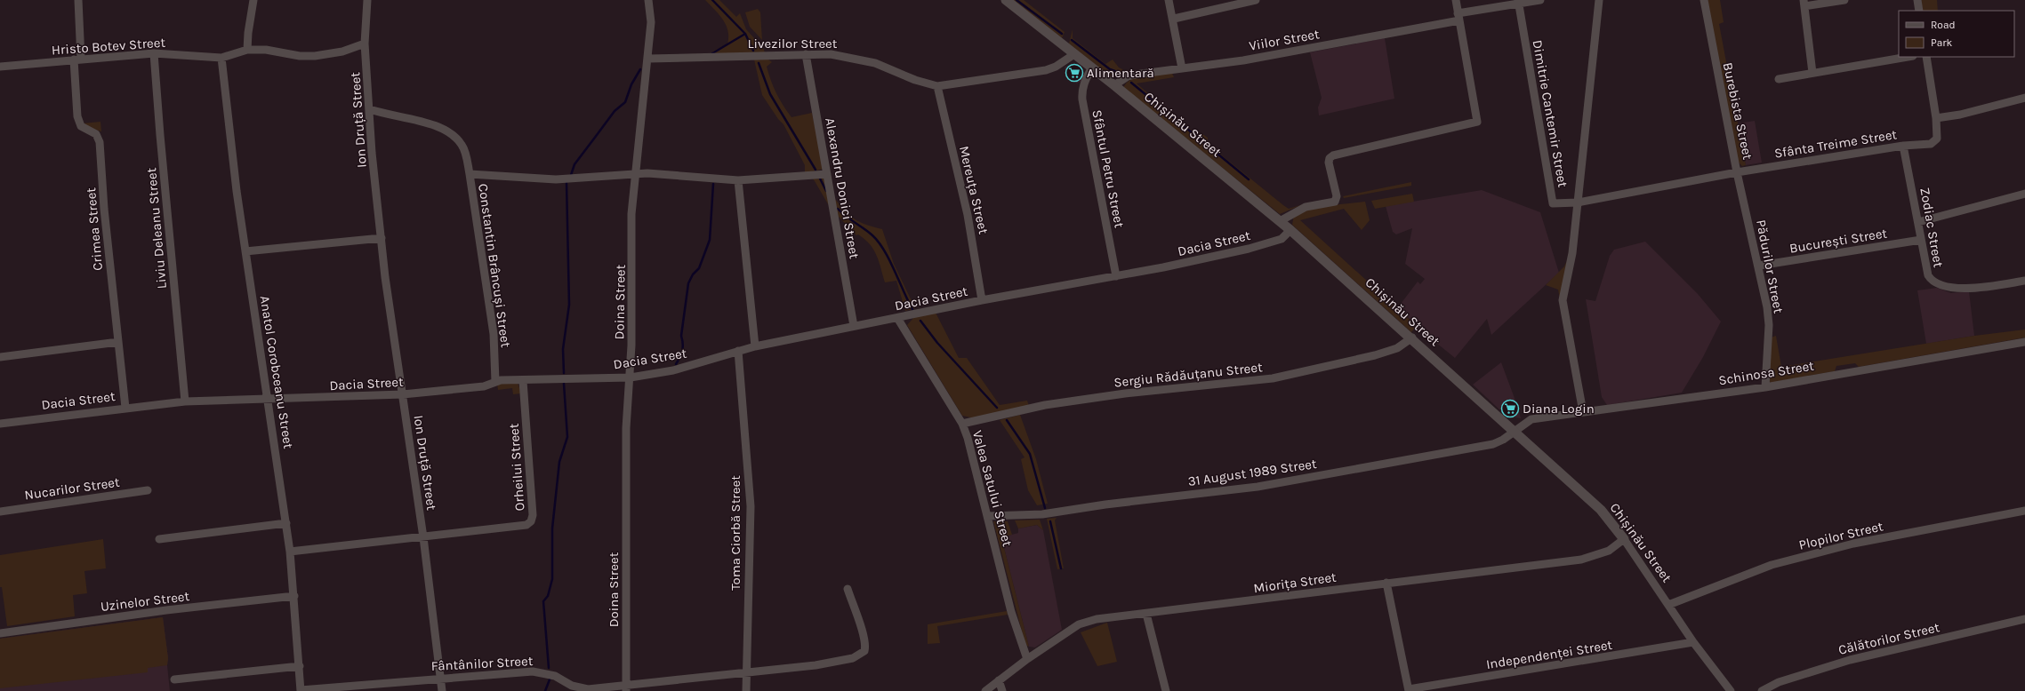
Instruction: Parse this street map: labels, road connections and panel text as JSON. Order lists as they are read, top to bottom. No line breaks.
{"streets":{"street":["Viilor Street","Livezilor Street","Hristo Botev Street","Burebista Street","Dimitrie Cantemir Street","Ion Druță Street","Chișinău Street","Sfânta Treime Street","Sfântul Petru Street","Alexandru Donici Street","Mereuța Street","Zodiac Street","Liviu Deleanu Street","Crimea Street","București Street","Dacia Street","Constantin Brâncuși Street","Pădurilor Street","Doina Street","Anatol Corobceanu Street","Schinosa Street","Sergiu Rădăuțanu Street","Orheilui Street","31 August 1989 Street","Nucarilor Street","Valea Satului Street","Toma Ciorbă Street","Plopilor Street","Miorița Street","Uzinelor Street","Călătorilor Street","Independenței Street","Fântânilor Street"]},"crossings":[["Viilor Street","Chișinău Street"],["Livezilor Street","Chișinău Street"],["Livezilor Street","Alexandru Donici Street"],["Livezilor Street","Mereuța Street"],["Livezilor Street","Doina Street"],["Hristo Botev Street","Ion Druță Street"],["Hristo Botev Street","Liviu Deleanu Street"],["Hristo Botev Street","Crimea Street"],["Hristo Botev Street","Anatol Corobceanu Street"],["Burebista Street","Dimitrie Cantemir Street"],["Burebista Street","Sfânta Treime Street"],["Burebista Street","Pădurilor Street"],["Ion Druță Street","Dacia Street"],["Ion Druță Street","Constantin Brâncuși Street"],["Ion Druță Street","Orheilui Street"],["Ion Druță Street","Fântânilor Street"],["Chișinău Street","Sfântul Petru Street"],["Chișinău Street","Dacia Street"],["Chișinău Street","Schinosa Street"],["Chișinău Street","Sergiu Rădăuțanu Street"],["Chișinău Street","31 August 1989 Street"],["Chișinău Street","Plopilor Street"],["Chișinău Street","Miorița Street"],["Chișinău Street","Independenței Street"],["Sfânta Treime Street","Zodiac Street"],["Sfânta Treime Street","Pădurilor Street"],["Sfântul Petru Street","Dacia Street"],["Alexandru Donici Street","Dacia Street"],["Mereuța Street","Dacia Street"],["Zodiac Street","București Street"],["Liviu Deleanu Street","Dacia Street"],["Crimea Street","Dacia Street"],["București Street","Pădurilor Street"],["Dacia Street","Constantin Brâncuși Street"],["Dacia Street","Doina Street"],["Dacia Street","Anatol Corobceanu Street"],["Dacia Street","Orheilui Street"],["Dacia Street","Valea Satului Street"],["Dacia Street","Toma Ciorbă Street"],["Pădurilor Street","Schinosa Street"],["Doina Street","Fântânilor Street"],["Anatol Corobceanu Street","Orheilui Street"],["Anatol Corobceanu Street","Uzinelor Street"],["Anatol Corobceanu Street","Fântânilor Street"],["Schinosa Street","31 August 1989 Street"],["Sergiu Rădăuțanu Street","Valea Satului Street"],["31 August 1989 Street","Valea Satului Street"],["Valea Satului Street","Miorița Street"],["Toma Ciorbă Street","Fântânilor Street"]],"places":{"supermarket":["Alimentară","Diana Login"]},"legend":["Road","Park"]}
